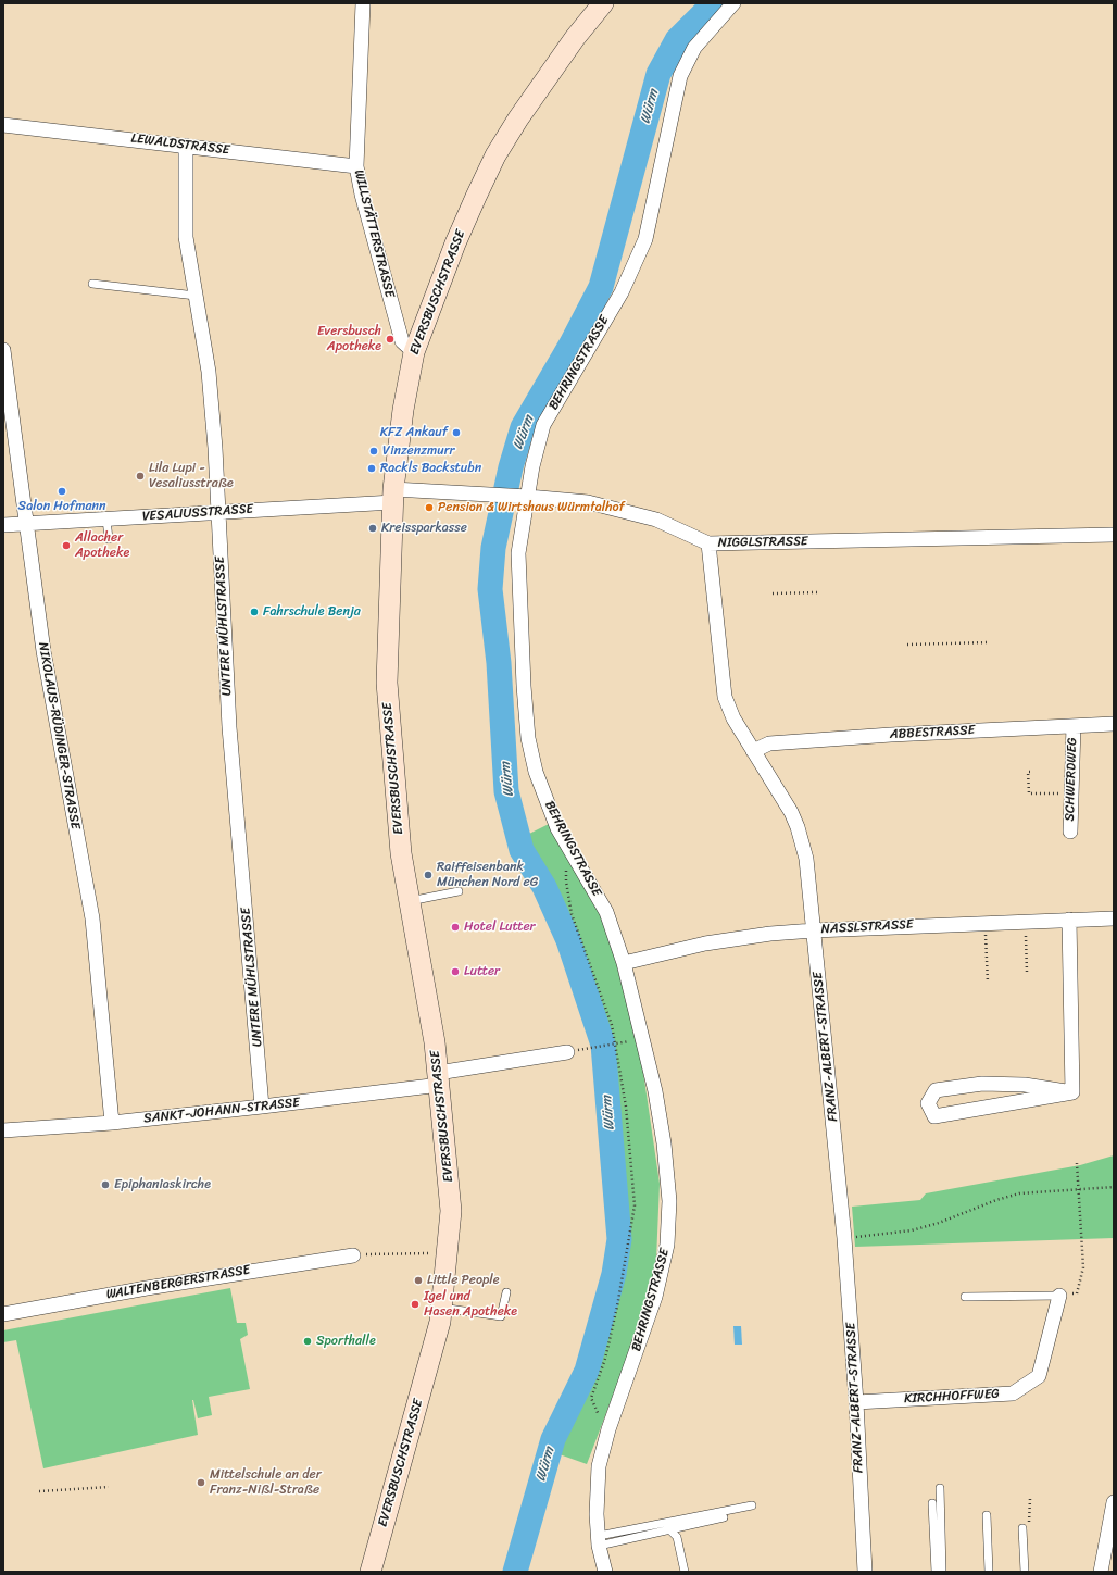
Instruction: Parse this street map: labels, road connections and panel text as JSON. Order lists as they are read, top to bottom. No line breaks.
{"streets":{"main road":["EVERSBUSCHSTRASSE"],"street":["LEWALDSTRASSE","WILLSTÄTTERSTRASSE","BEHRINGSTRASSE","VESALIUSSTRASSE","NIGGLSTRASSE","UNTERE MÜHLSTRASSE","ABBESTRASSE","NIKOLAUS-RÜDINGER-STRASSE","SCHWERDWEG","NASSLSTRASSE","FRANZ-ALBERT-STRASSE","SANKT-JOHANN-STRASSE","WALTENBERGERSTRASSE","KIRCHHOFFWEG"]},"crossings":[["LEWALDSTRASSE","WILLSTÄTTERSTRASSE"],["LEWALDSTRASSE","UNTERE MÜHLSTRASSE"],["WILLSTÄTTERSTRASSE","EVERSBUSCHSTRASSE"],["EVERSBUSCHSTRASSE","VESALIUSSTRASSE"],["EVERSBUSCHSTRASSE","NIGGLSTRASSE"],["EVERSBUSCHSTRASSE","SANKT-JOHANN-STRASSE"],["BEHRINGSTRASSE","NIGGLSTRASSE"],["BEHRINGSTRASSE","NASSLSTRASSE"],["VESALIUSSTRASSE","NIGGLSTRASSE"],["VESALIUSSTRASSE","UNTERE MÜHLSTRASSE"],["VESALIUSSTRASSE","NIKOLAUS-RÜDINGER-STRASSE"],["NIGGLSTRASSE","FRANZ-ALBERT-STRASSE"],["UNTERE MÜHLSTRASSE","SANKT-JOHANN-STRASSE"],["ABBESTRASSE","SCHWERDWEG"],["ABBESTRASSE","FRANZ-ALBERT-STRASSE"],["NIKOLAUS-RÜDINGER-STRASSE","SANKT-JOHANN-STRASSE"],["NASSLSTRASSE","FRANZ-ALBERT-STRASSE"],["FRANZ-ALBERT-STRASSE","KIRCHHOFFWEG"]],"water":["Würm"],"places":["Eversbusch Apotheke","KFZ Ankauf","Vinzenzmurr","Rackls Backstubn","Lila Lupi - Vesaliusstraße","Salon Hofmann","Pension & Wirtshaus Würmtalhof","Kreissparkasse","Allacher Apotheke","Fahrschule Benja","Raiffeisenbank München Nord eG","Hotel Lutter","Lutter","Epiphaniaskirche","Little People","Igel und Hasen Apotheke","Sporthalle","Mittelschule an der Franz-Nißl-Straße"]}
